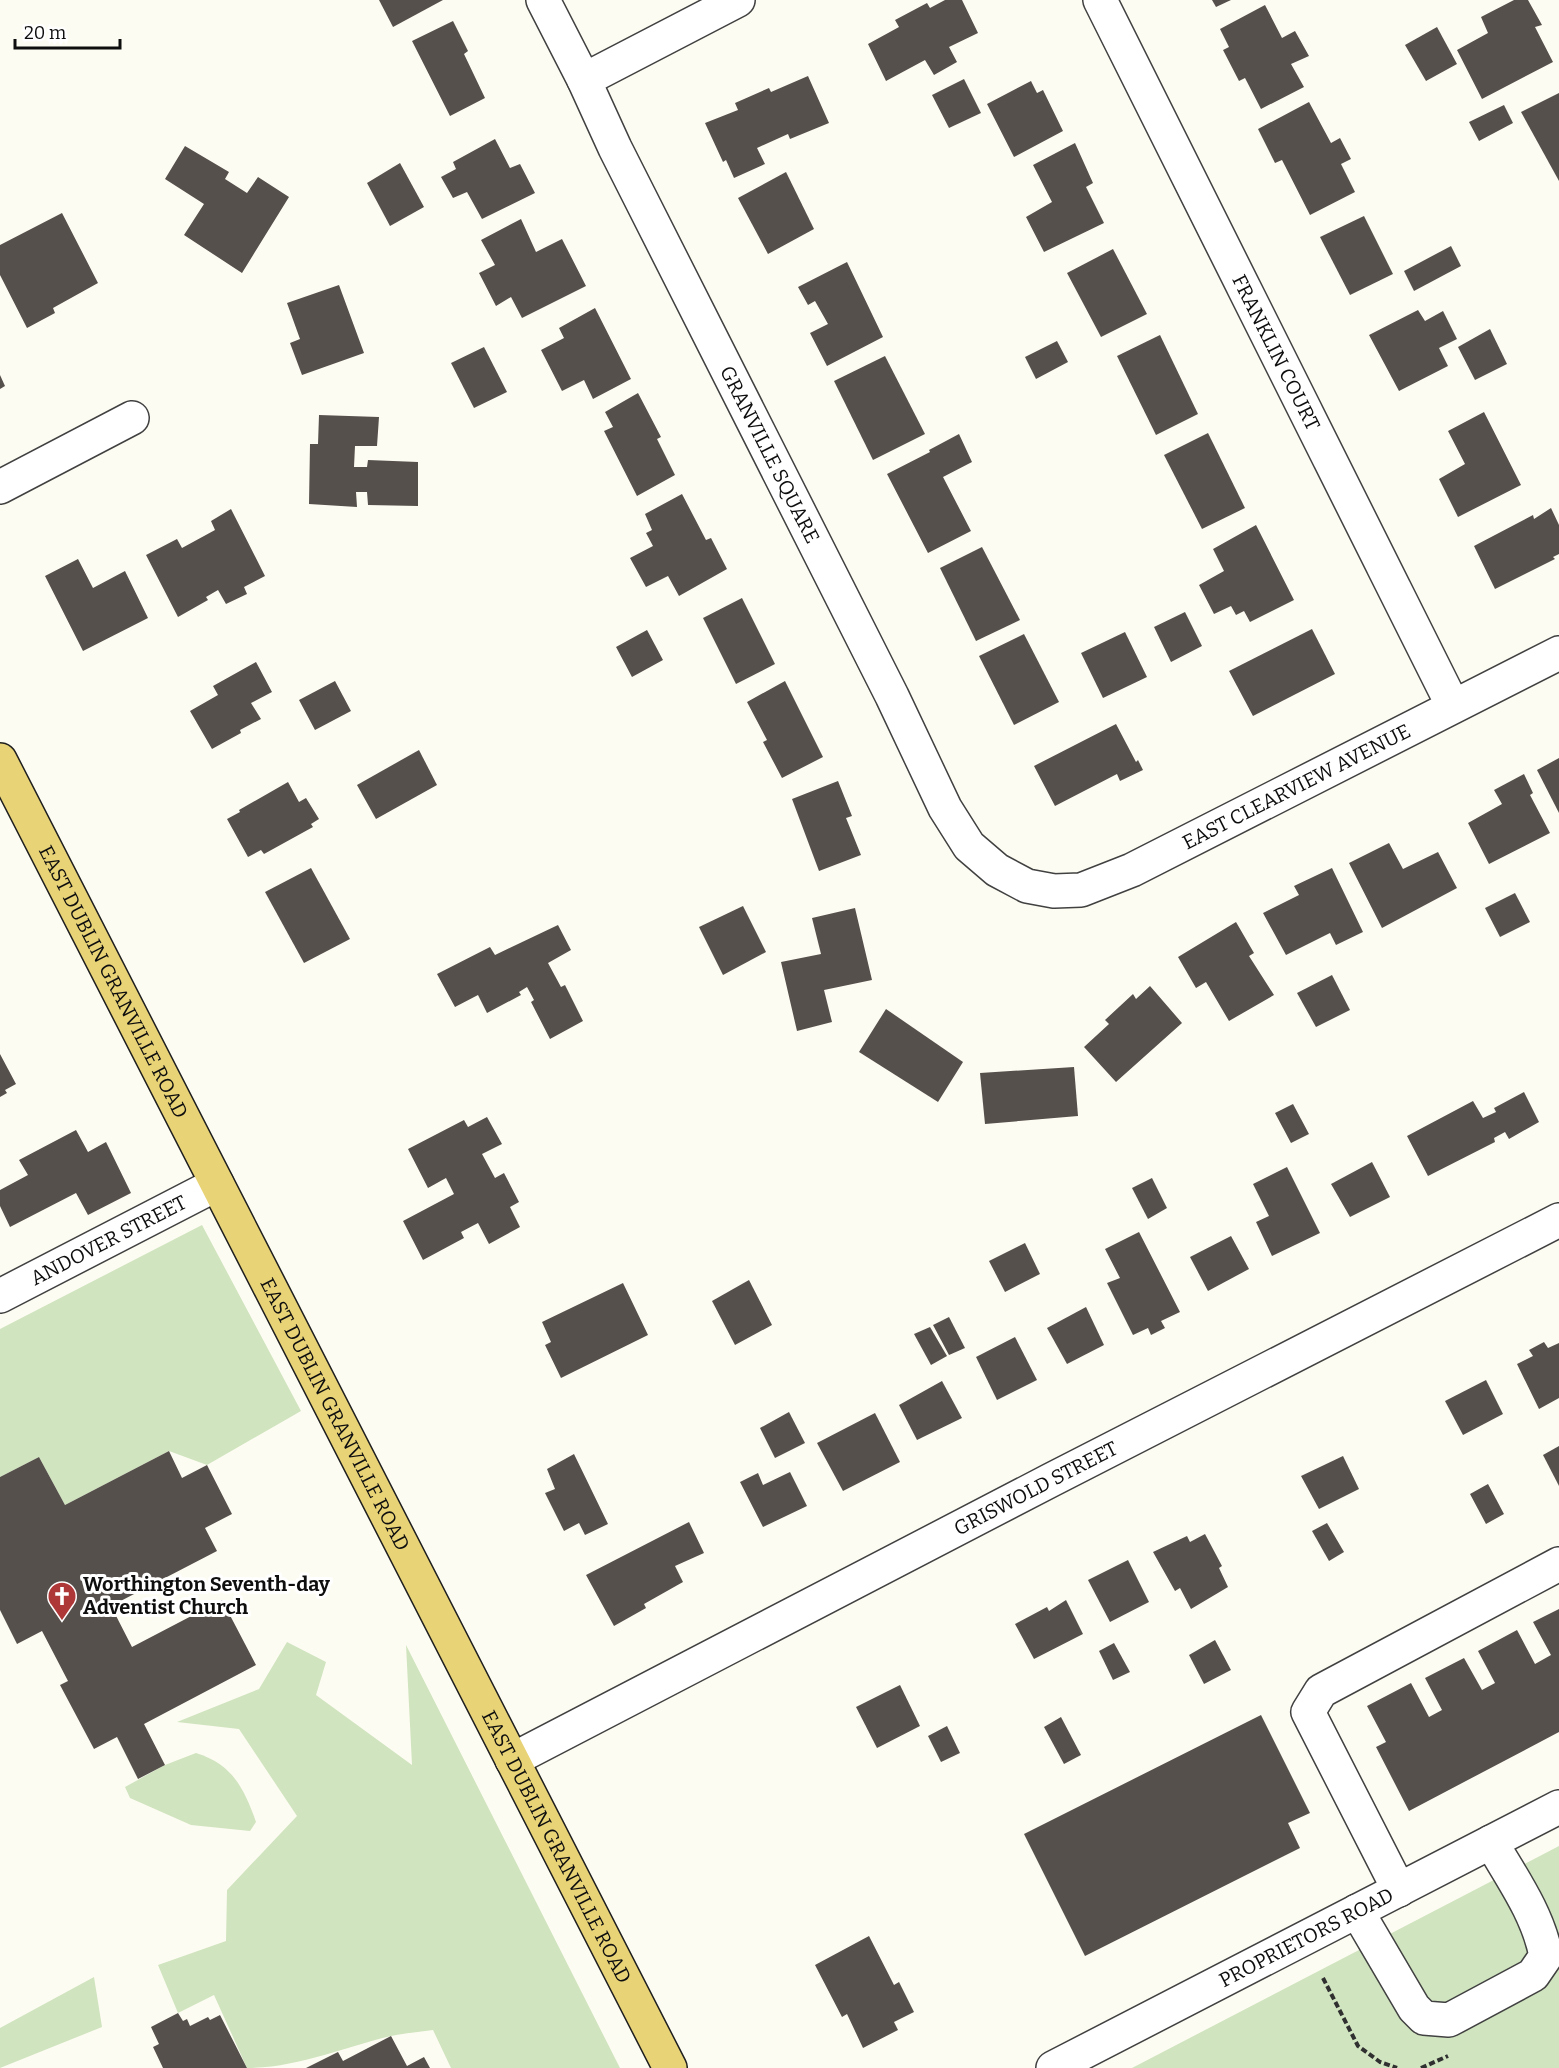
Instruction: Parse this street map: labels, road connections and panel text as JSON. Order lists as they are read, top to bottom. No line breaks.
{"streets":{"main road":["EAST DUBLIN GRANVILLE ROAD"],"street":["FRANKLIN COURT","GRANVILLE SQUARE","EAST CLEARVIEW AVENUE","ANDOVER STREET","GRISWOLD STREET","PROPRIETORS ROAD"]},"crossings":[["FRANKLIN COURT","EAST CLEARVIEW AVENUE"],["GRANVILLE SQUARE","EAST CLEARVIEW AVENUE"],["EAST DUBLIN GRANVILLE ROAD","ANDOVER STREET"],["EAST DUBLIN GRANVILLE ROAD","GRISWOLD STREET"]],"places":{"church":["Worthington Seventh-day Adventist Church"]},"scale_bar":"20 m"}
